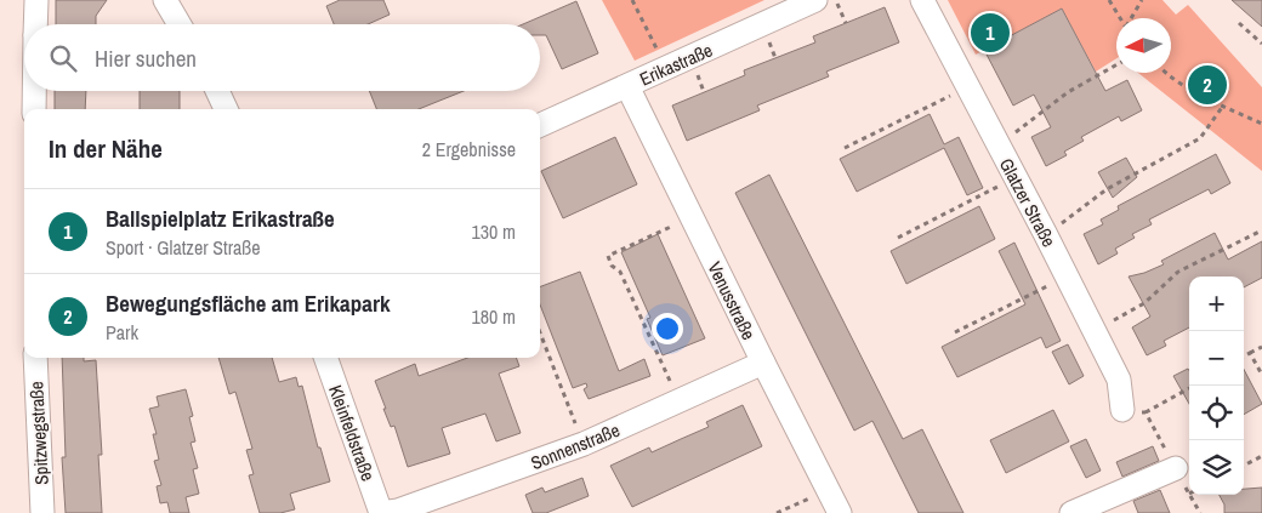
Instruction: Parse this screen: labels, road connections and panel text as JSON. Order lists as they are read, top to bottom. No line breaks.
{"streets":{"street":["Erikastraße","Glatzer Straße","Venusstraße","Spitzwegstraße","Kleinfeldstraße","Sonnenstraße"]},"crossings":[["Erikastraße","Venusstraße"],["Venusstraße","Sonnenstraße"],["Kleinfeldstraße","Sonnenstraße"]],"north":"left","page":{"pins":["1","2"],"search":"Hier suchen","heading":["In der Nähe","2 Ergebnisse"],"list":[{"mark":"1","name":"Ballspielplatz Erikastraße","note":"Sport · Glatzer Straße","value":"130 m"},{"mark":"2","name":"Bewegungsfläche am Erikapark","note":"Park","value":"180 m"}],"map_buttons":["+","−"]}}
